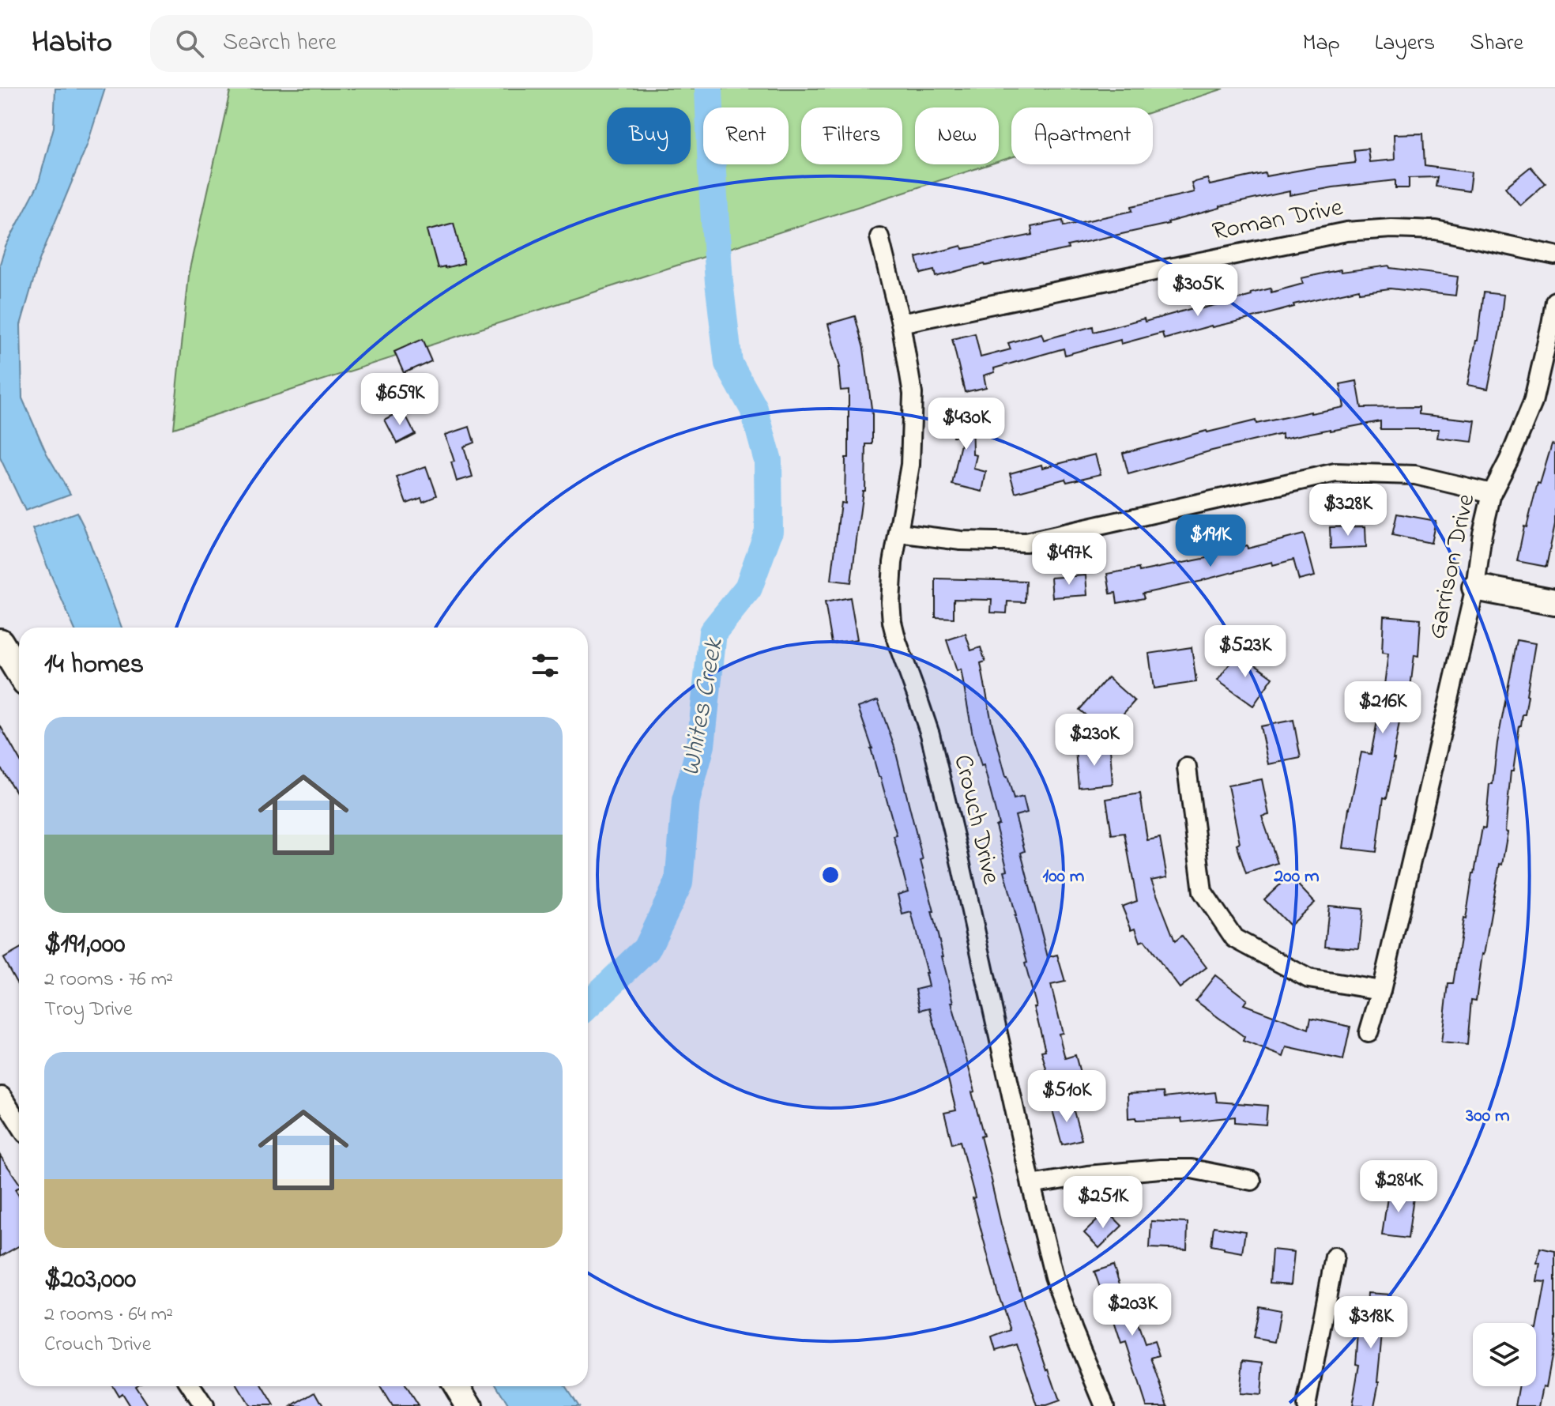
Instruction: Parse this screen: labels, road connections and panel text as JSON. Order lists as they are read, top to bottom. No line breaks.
{"streets":{"street":["Roman Drive","Garrison Drive","Crouch Drive"]},"crossings":[["Roman Drive","Crouch Drive"]],"water":["Whites Creek"],"page":{"header":"Habito","search":"Search here","nav":["Map","Layers","Share"],"chip":["Buy","Rent","Filters","New","Apartment"],"price":["$305K","$659K","$430K","$328K","$191K","$497K","$523K","$216K","$230K","$510K","$284K","$251K","$203K","$318K"],"heading":"14 homes","list":[{"name":"$191,000","note":"2 rooms · 76 m² · Troy Drive"},{"name":"$203,000","note":"2 rooms · 64 m² · Crouch Drive"}]},"rings":["100 m","200 m","300 m"]}
